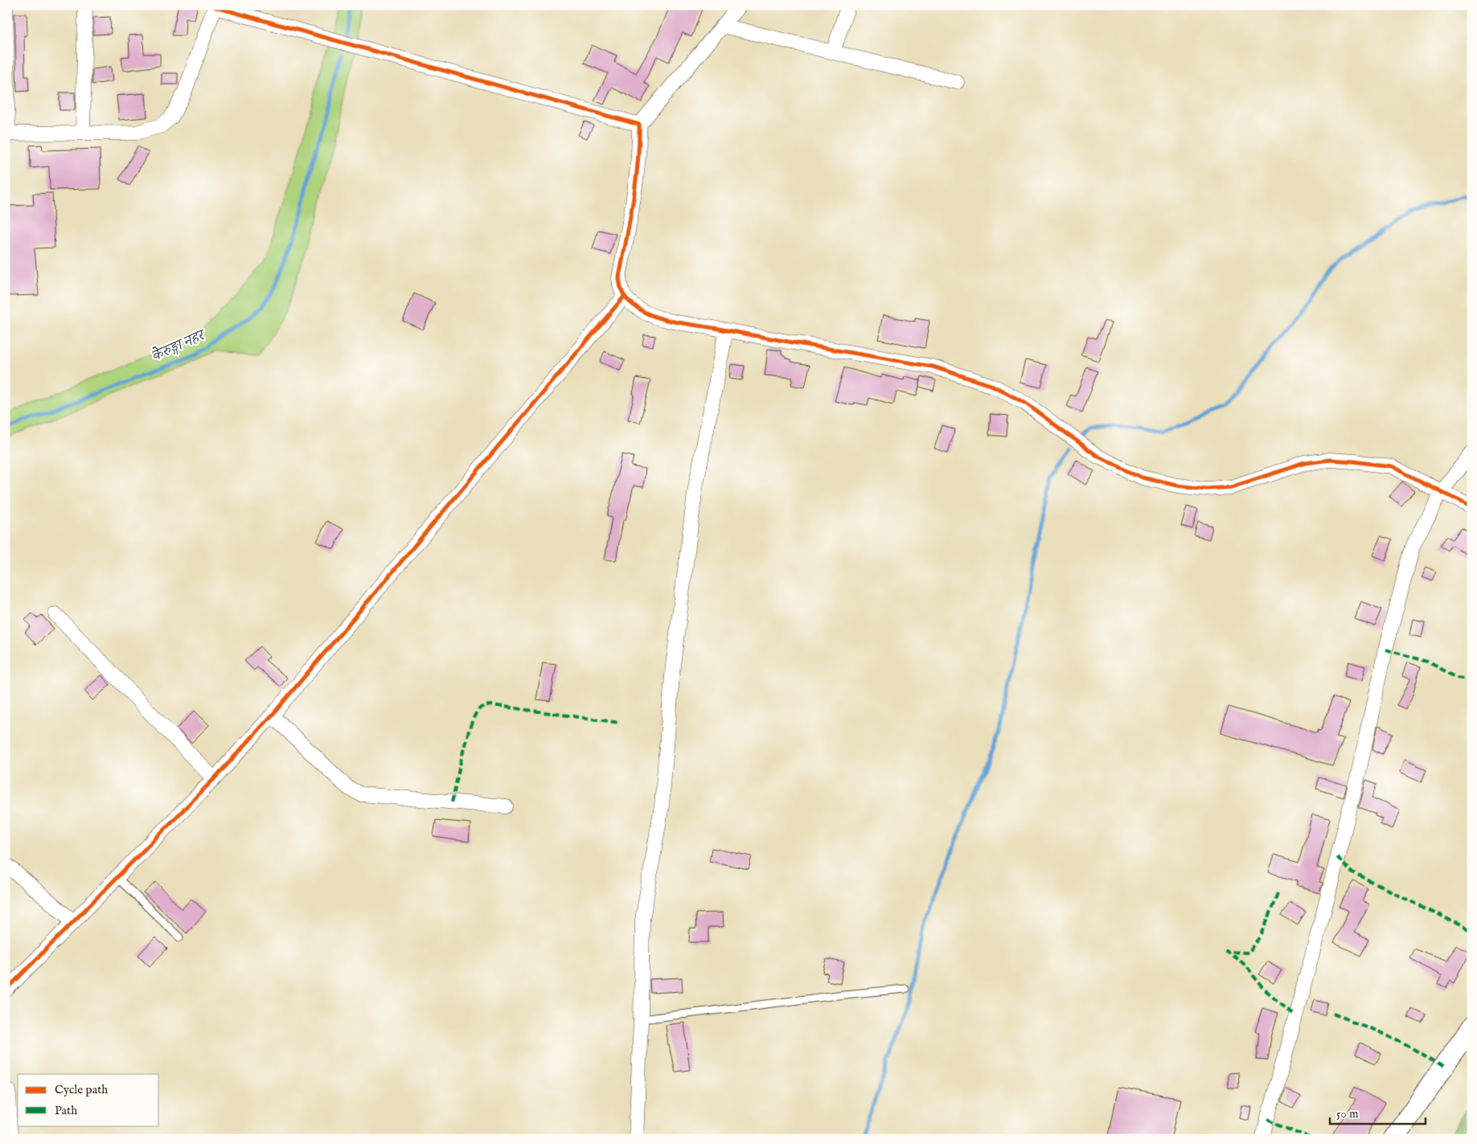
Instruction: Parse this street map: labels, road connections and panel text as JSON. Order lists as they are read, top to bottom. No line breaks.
{"water":["केेरुङ्गा नहर"],"legend":["Cycle path","Path"],"scale_bar":"50 m"}
